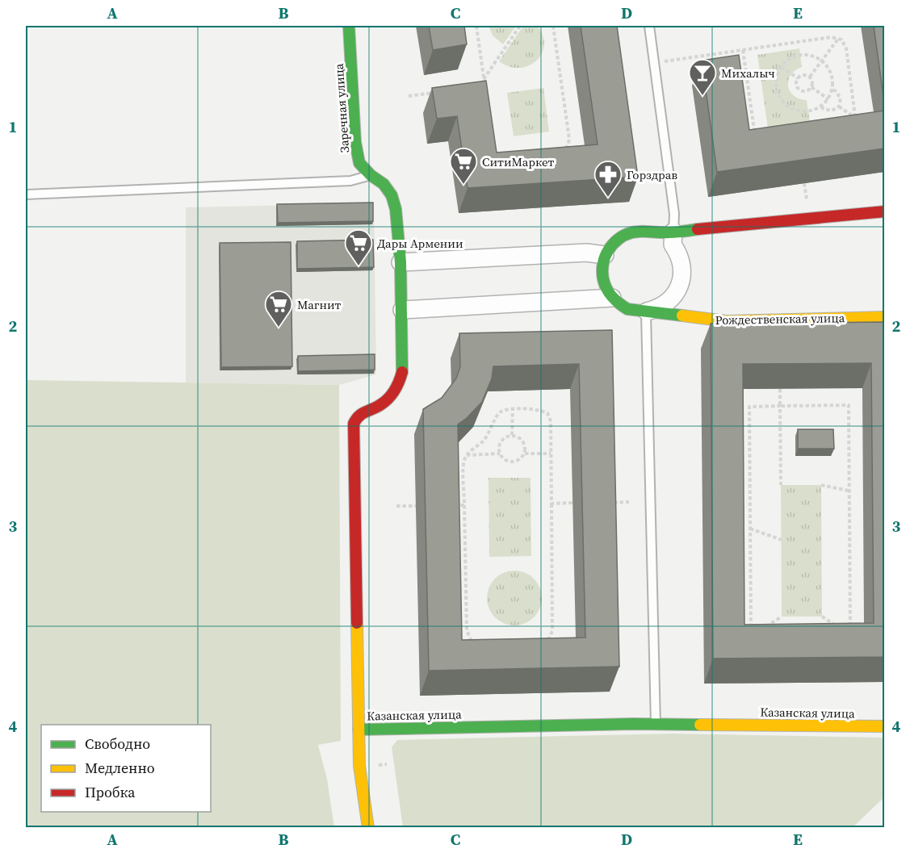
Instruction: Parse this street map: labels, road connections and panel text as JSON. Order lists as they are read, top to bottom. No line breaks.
{"streets":{"street":["Заречная улица","Рождественская улица","Казанская улица"]},"crossings":[["Заречная улица","Казанская улица"]],"places":{"bar":["Михалыч"],"supermarket":["СитиМаркет","Дары Армении","Магнит"],"pharmacy":["Горздрав"]},"legend":["Свободно","Медленно","Пробка"],"grid":{"columns":["A","B","C","D","E"],"rows":["1","2","3","4"]}}
